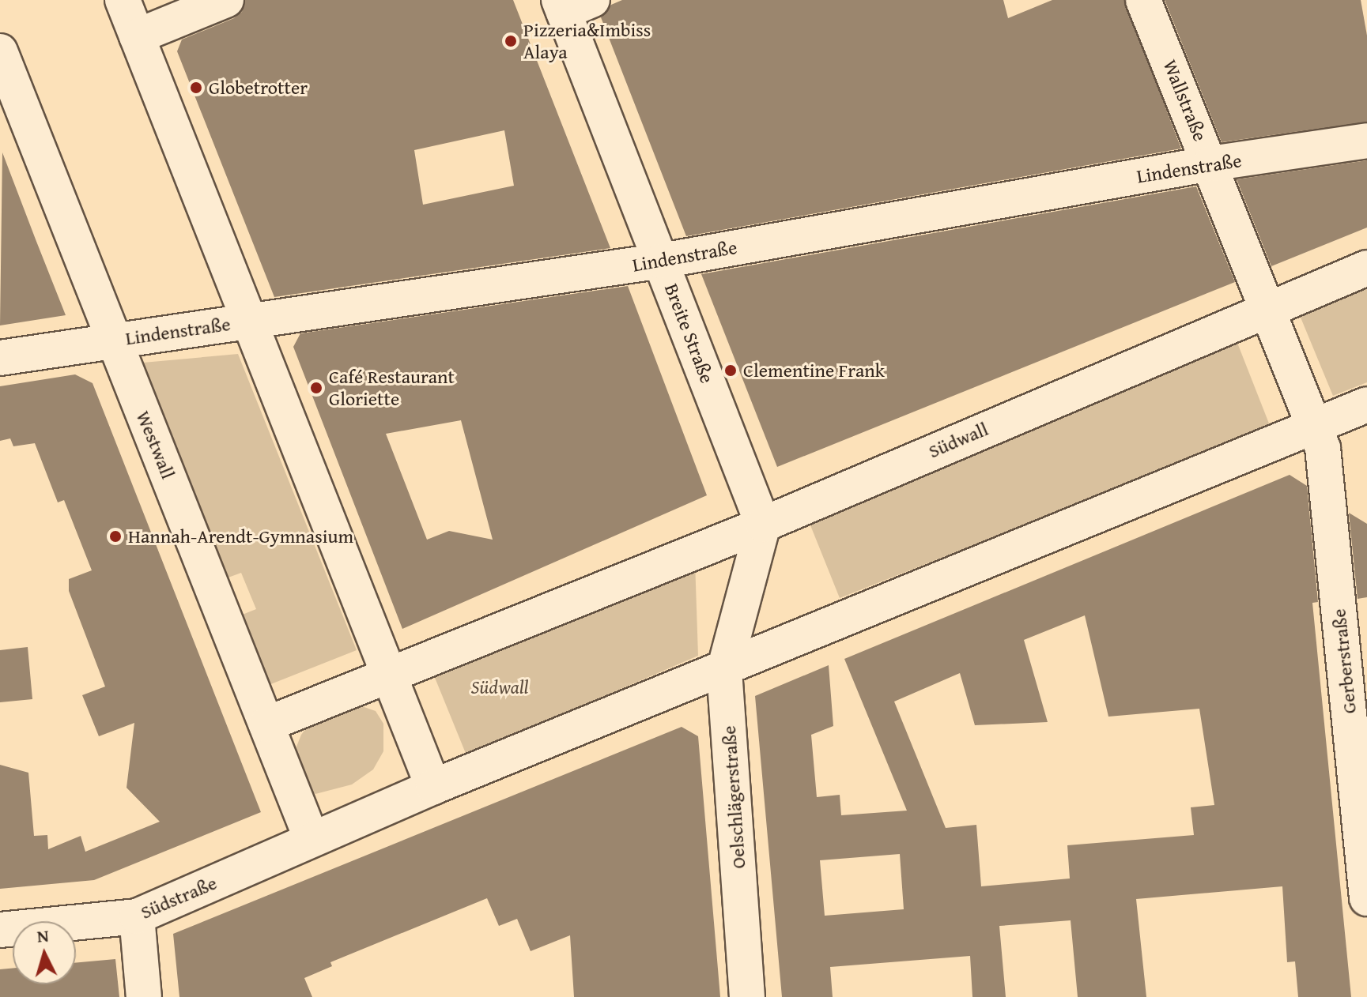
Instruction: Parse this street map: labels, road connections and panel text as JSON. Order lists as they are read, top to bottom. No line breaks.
{"streets":{"street":["Wallstraße","Lindenstraße","Breite Straße","Südwall","Westwall","Gerberstraße","Oelschlägerstraße","Südstraße"]},"crossings":[["Wallstraße","Lindenstraße"],["Wallstraße","Südwall"],["Wallstraße","Gerberstraße"],["Lindenstraße","Breite Straße"],["Lindenstraße","Westwall"],["Breite Straße","Südwall"],["Breite Straße","Oelschlägerstraße"],["Südwall","Westwall"],["Südwall","Oelschlägerstraße"],["Westwall","Südstraße"]],"parks":["Südwall"],"places":["Pizzeria&Imbiss Alaya","Globetrotter","Clementine Frank","Café Restaurant Gloriette","Hannah-Arendt-Gymnasium"],"north":"top"}
